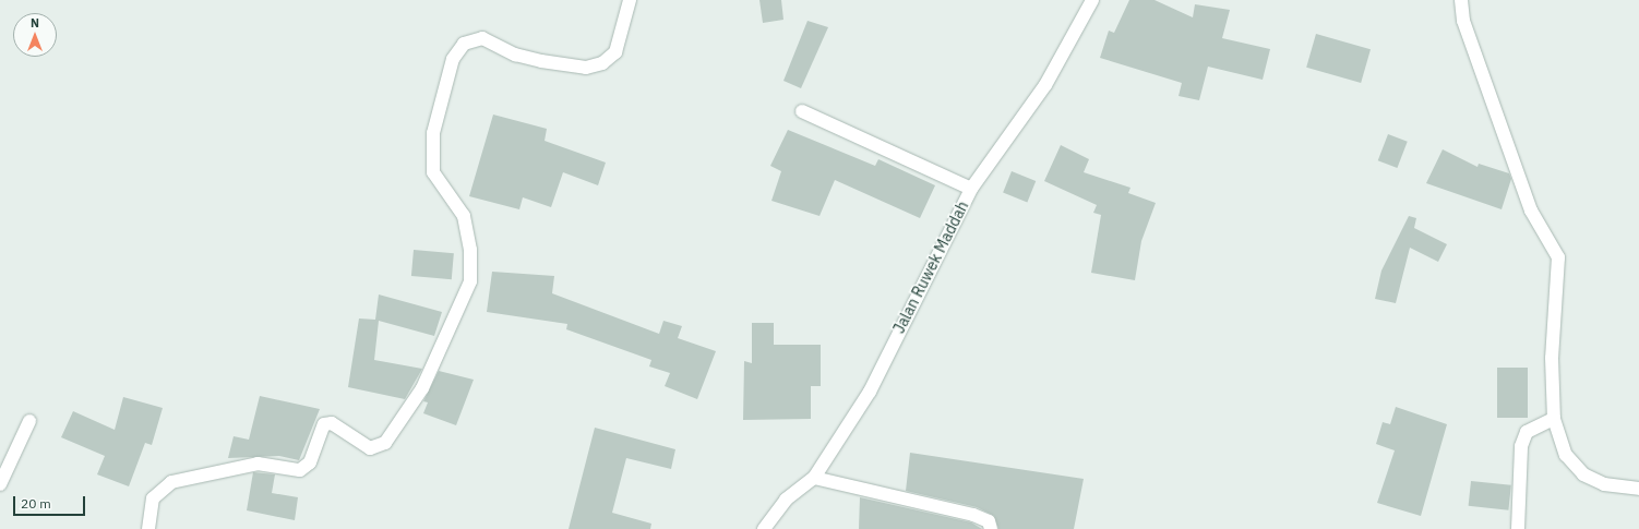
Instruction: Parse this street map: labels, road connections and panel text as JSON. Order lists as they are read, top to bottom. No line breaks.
{"streets":{"street":["Jalan Ruwek Maddah"]},"scale_bar":"20 m","north":"top"}
